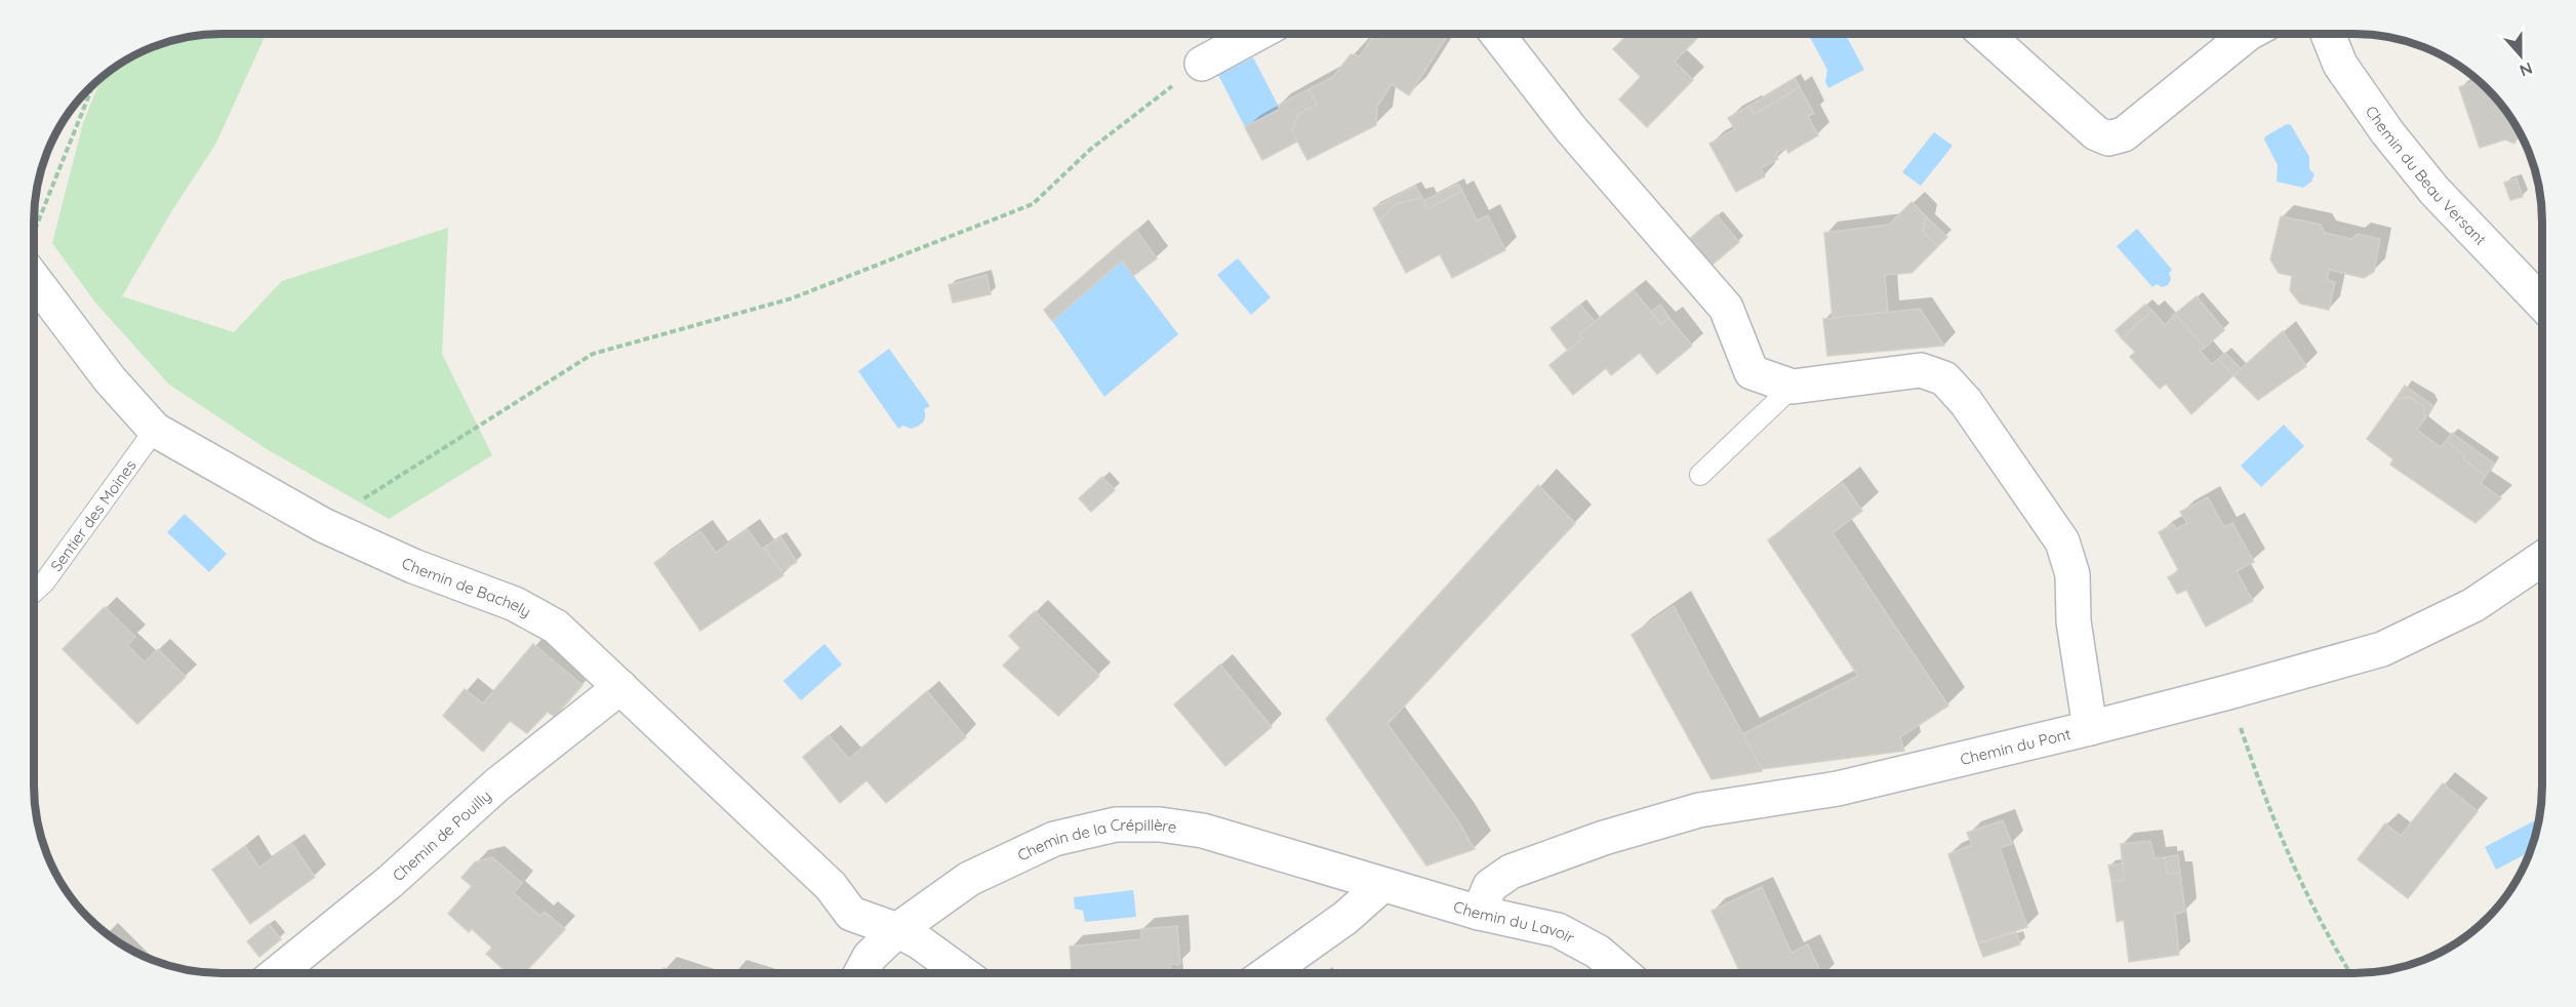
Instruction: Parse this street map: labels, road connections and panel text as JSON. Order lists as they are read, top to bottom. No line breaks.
{"streets":{"street":["Chemin du Beau Versant","Chemin de Bachely","Chemin du Pont","Chemin de Pouilly","Chemin de la Crépillère","Chemin du Lavoir"],"lane":["Sentier des Moines"]},"crossings":[["Sentier des Moines","Chemin de Bachely"],["Chemin de Bachely","Chemin de Pouilly"],["Chemin de Bachely","Chemin de la Crépillère"],["Chemin du Pont","Chemin du Lavoir"],["Chemin de la Crépillère","Chemin du Lavoir"]],"north":"bottom"}
